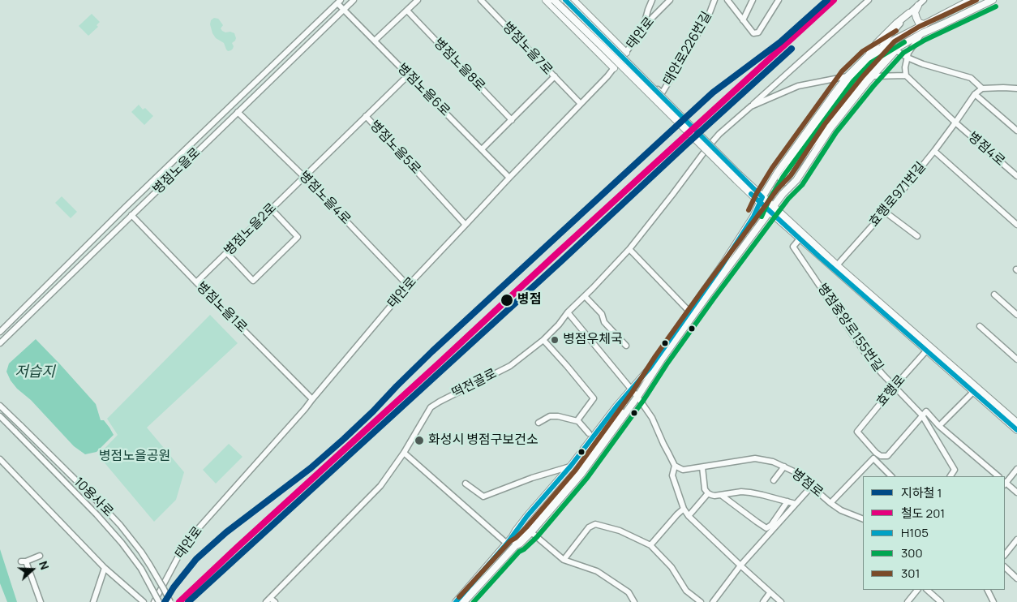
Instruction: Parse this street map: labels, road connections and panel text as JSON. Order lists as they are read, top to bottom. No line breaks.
{"streets":{"street":["태안로","병점노을7로","태안로226번길","병점노을8로","병점노을6로","병점노을5로","병점4로","병점노을로","효행로971번길","병점노을4로","병점노을2로","병점노을1로","병점중앙로155번길","떡전골로","효행로","병점로","10용사로"]},"crossings":[["태안로","태안로226번길"],["태안로","병점노을6로"],["태안로","병점노을5로"],["태안로","병점노을4로"],["태안로","병점노을1로"],["병점노을7로","병점노을8로"],["병점노을7로","병점노을6로"],["병점노을6로","병점노을로"],["병점노을5로","병점노을4로"],["병점노을5로","병점노을2로"],["병점4로","효행로971번길"],["병점노을로","병점노을4로"],["병점노을로","병점노을1로"],["병점노을4로","병점노을2로"],["병점노을2로","병점노을1로"],["병점중앙로155번길","효행로"]],"water":["저습지"],"parks":["병점노을공원"],"places":["병점","병점우체국","화성시 병점구보건소"],"lines":["metro line 1","rail line 201","transit line H105","transit line 301","transit line 300"],"legend":["지하철 1","철도 201","H105","300","301"],"north":"right"}
